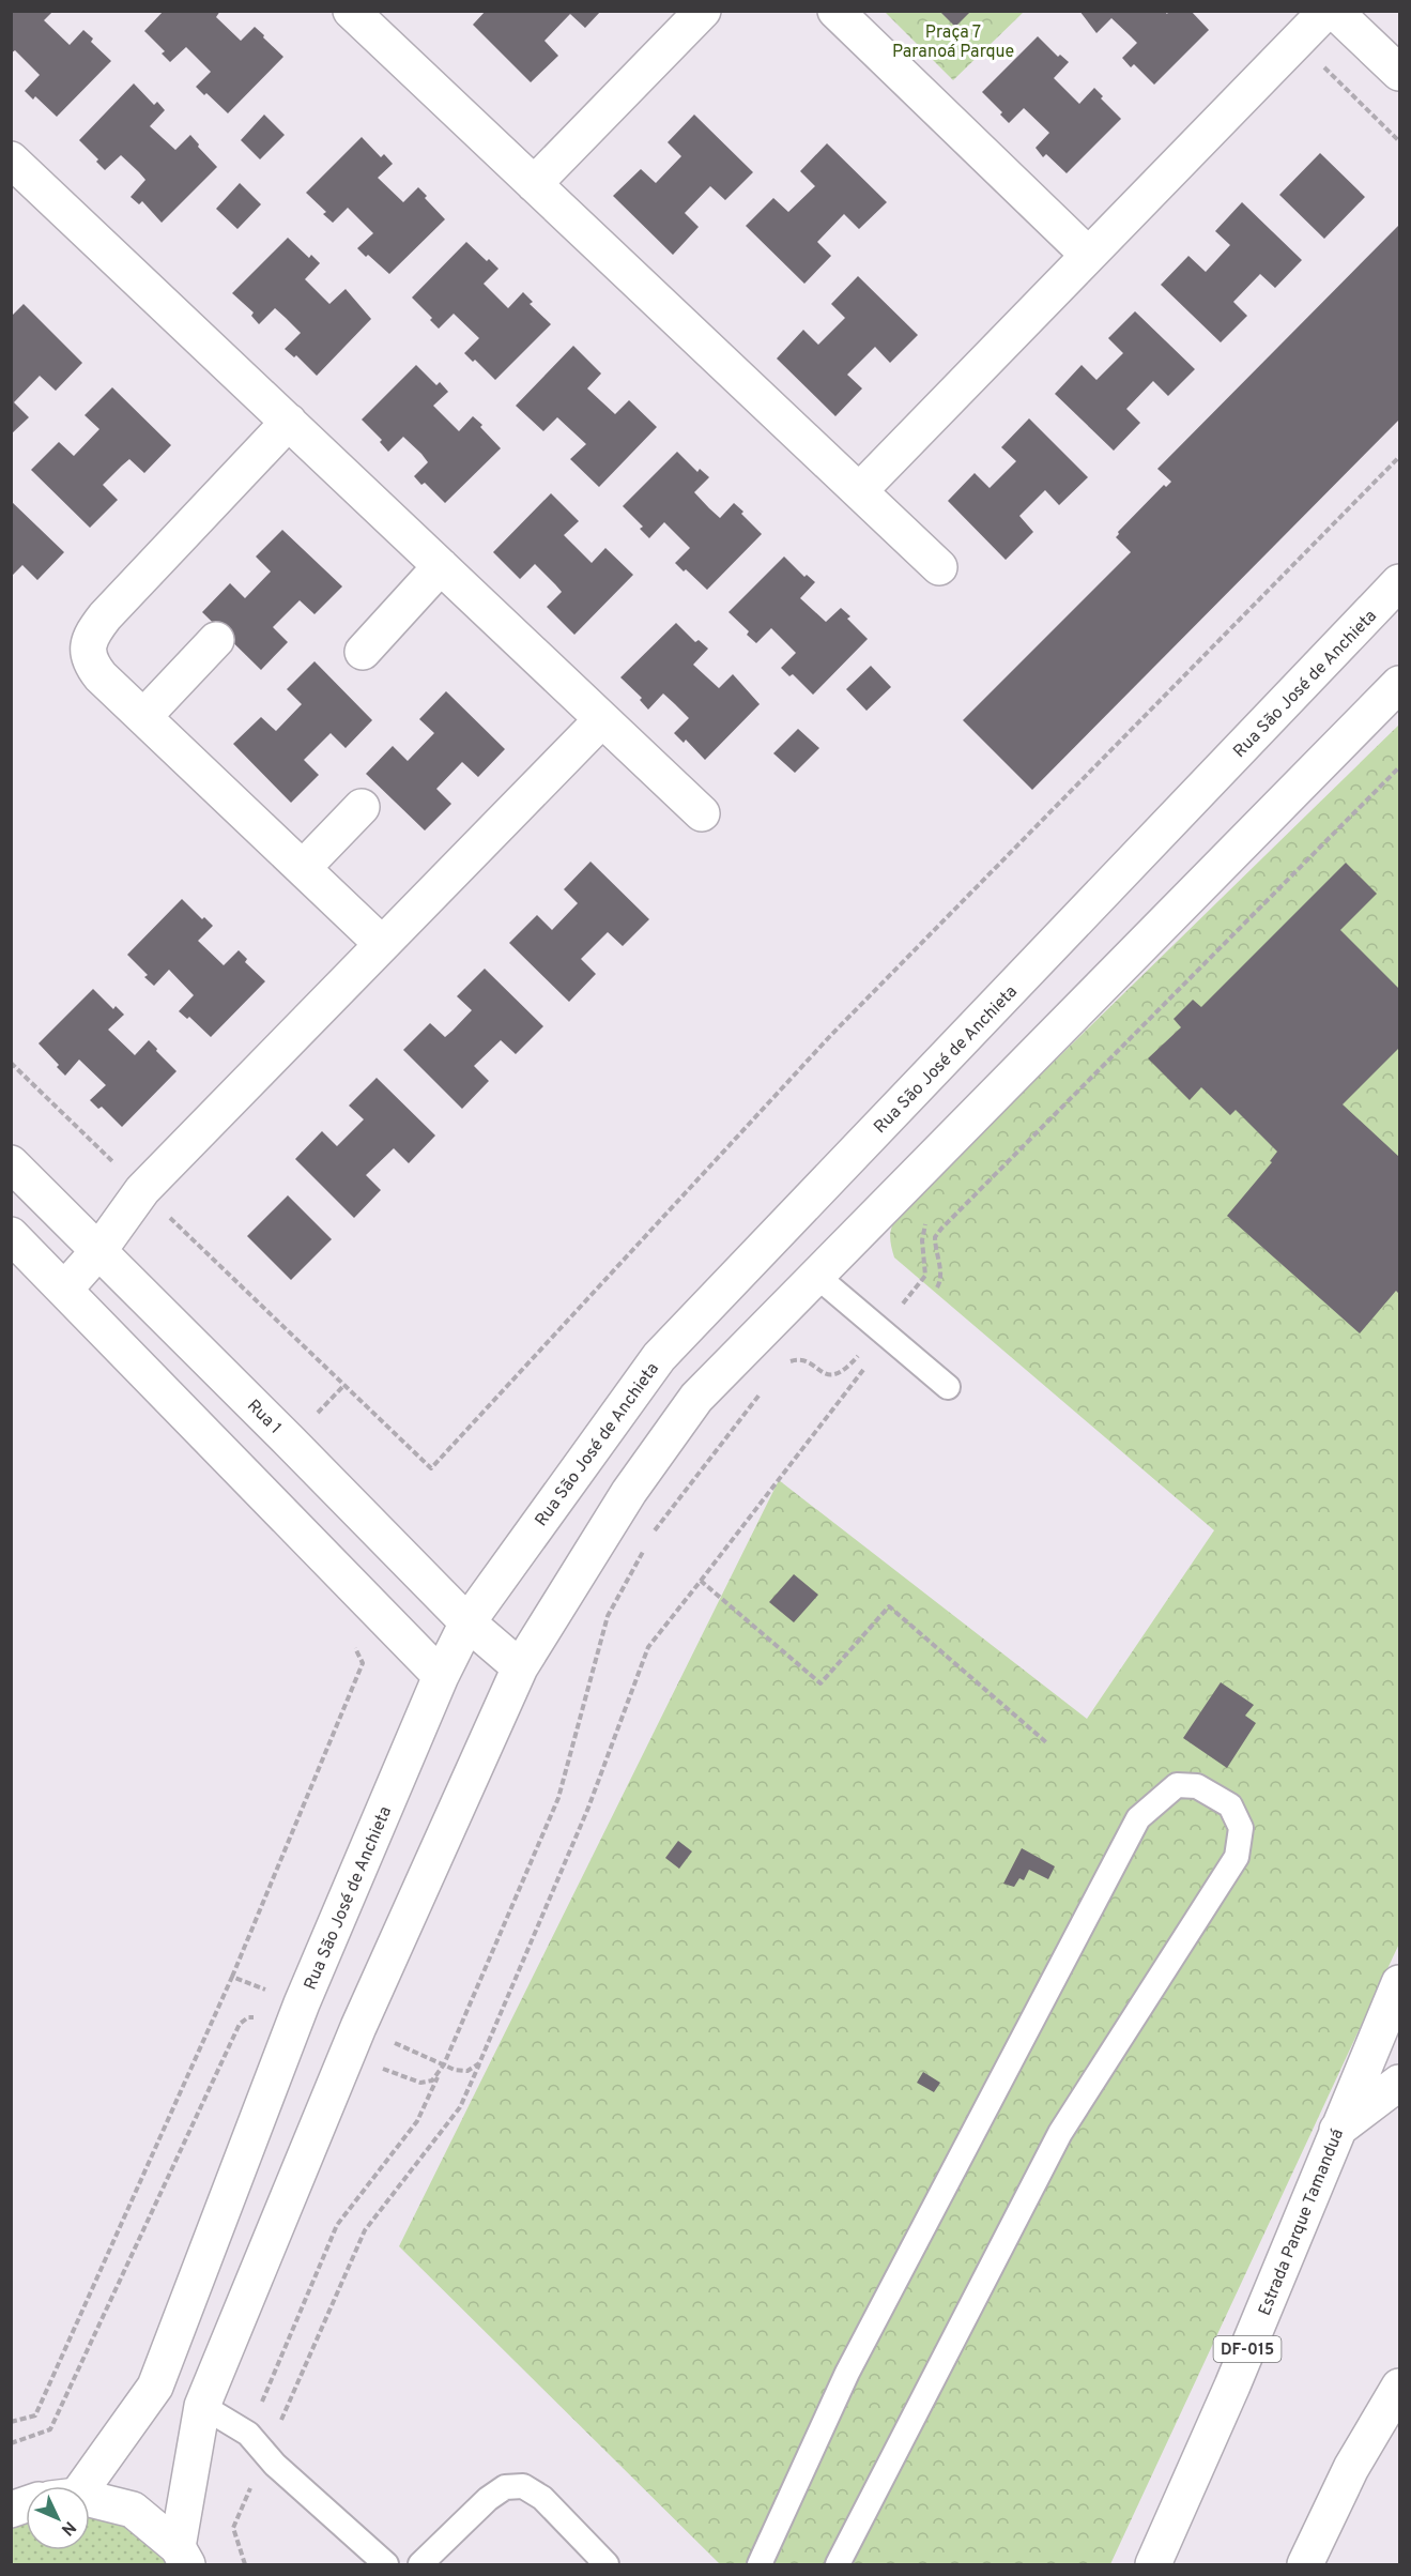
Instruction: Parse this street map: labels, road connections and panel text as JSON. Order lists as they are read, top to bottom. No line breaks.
{"streets":{"street":["Rua São José de Anchieta","Rua 1","Estrada Parque Tamanduá","DF-015"]},"crossings":[["Rua São José de Anchieta","Rua 1"]],"parks":["Praça 7 Paranoá Parque"],"north":"bottom right"}
